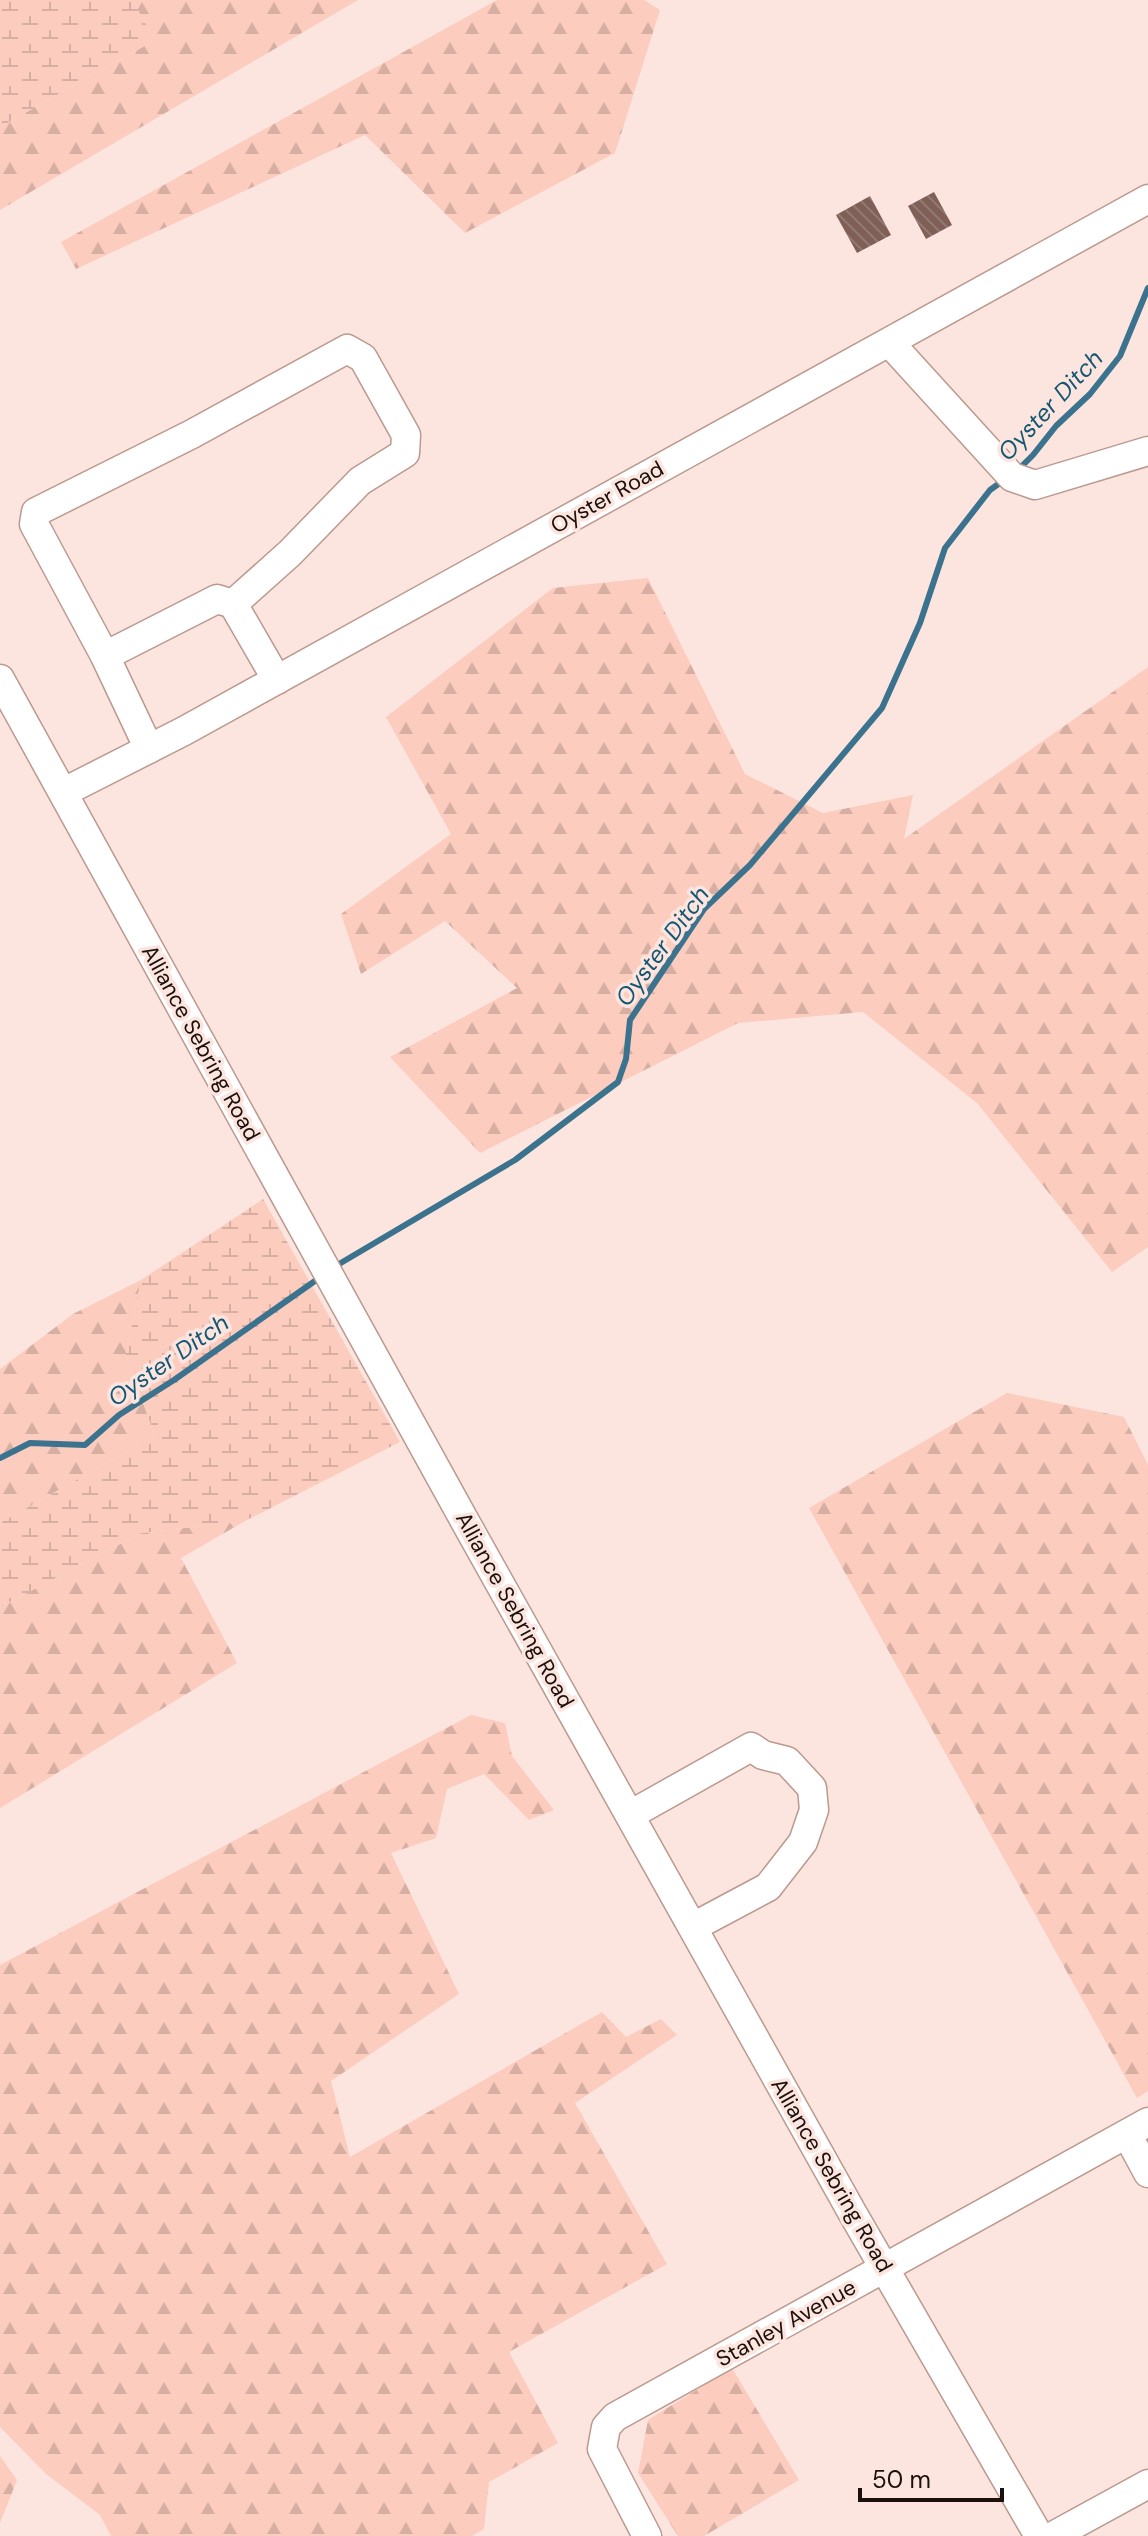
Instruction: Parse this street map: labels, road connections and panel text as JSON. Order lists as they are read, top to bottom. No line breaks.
{"streets":{"street":["Oyster Road","Alliance Sebring Road","Stanley Avenue"]},"crossings":[["Oyster Road","Alliance Sebring Road"],["Alliance Sebring Road","Stanley Avenue"]],"water":["Oyster Ditch"],"scale_bar":"50 m"}
